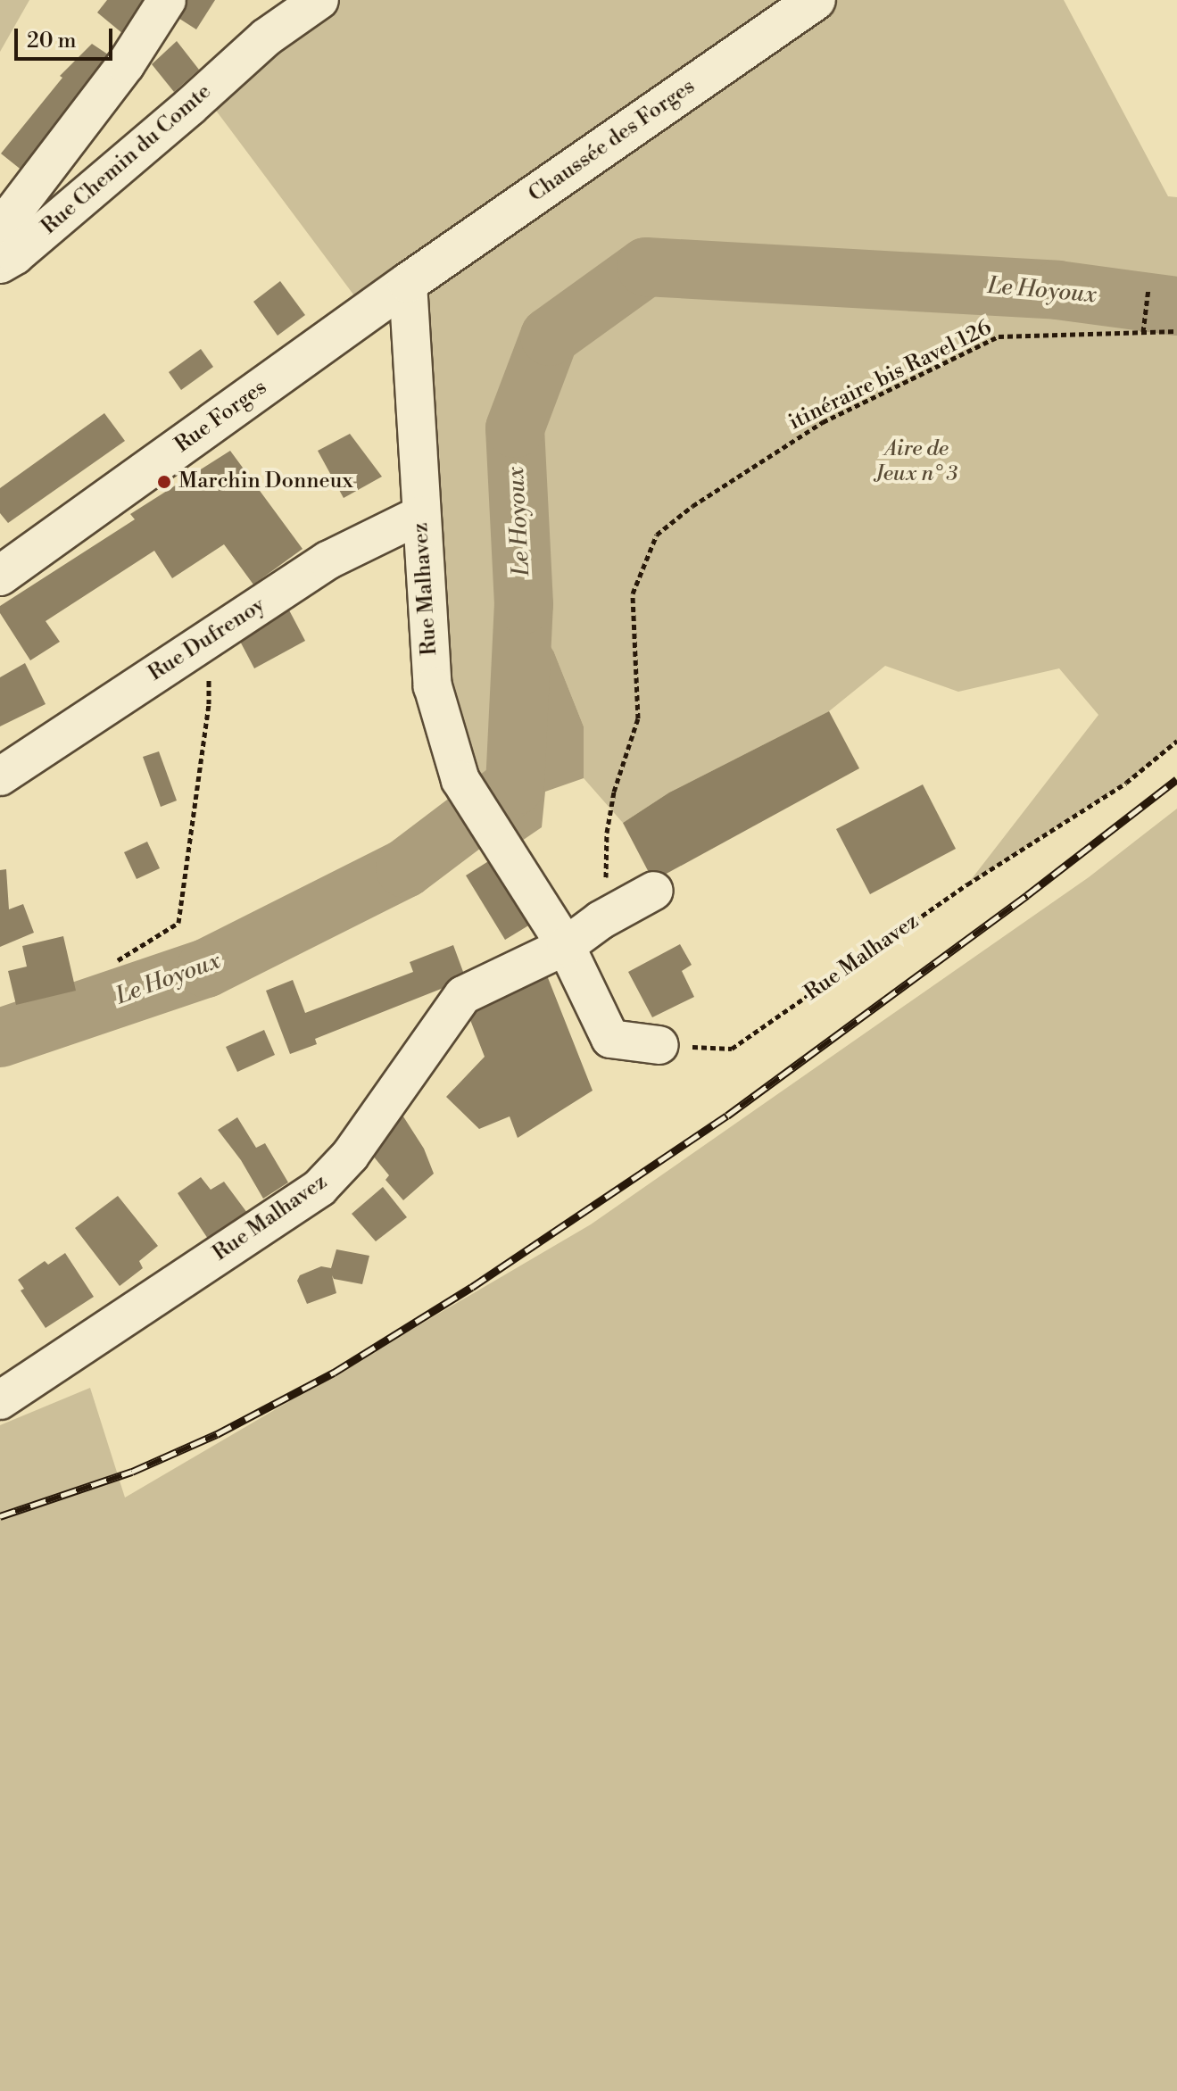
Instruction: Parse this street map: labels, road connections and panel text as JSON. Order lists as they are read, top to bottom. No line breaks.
{"streets":{"main road":["Chaussée des Forges","Rue Forges"],"street":["Rue Chemin du Comte","Rue Malhavez","Rue Dufrenoy"],"path":["itinéraire bis Ravel 126"]},"crossings":[["Chaussée des Forges","Rue Forges"],["Chaussée des Forges","Rue Malhavez"],["itinéraire bis Ravel 126","Rue Malhavez"],["Rue Forges","Rue Malhavez"],["Rue Malhavez","Rue Dufrenoy"]],"water":["Le Hoyoux"],"parks":["Aire de Jeux n° 3"],"places":["Marchin Donneux"],"scale_bar":"20 m"}
